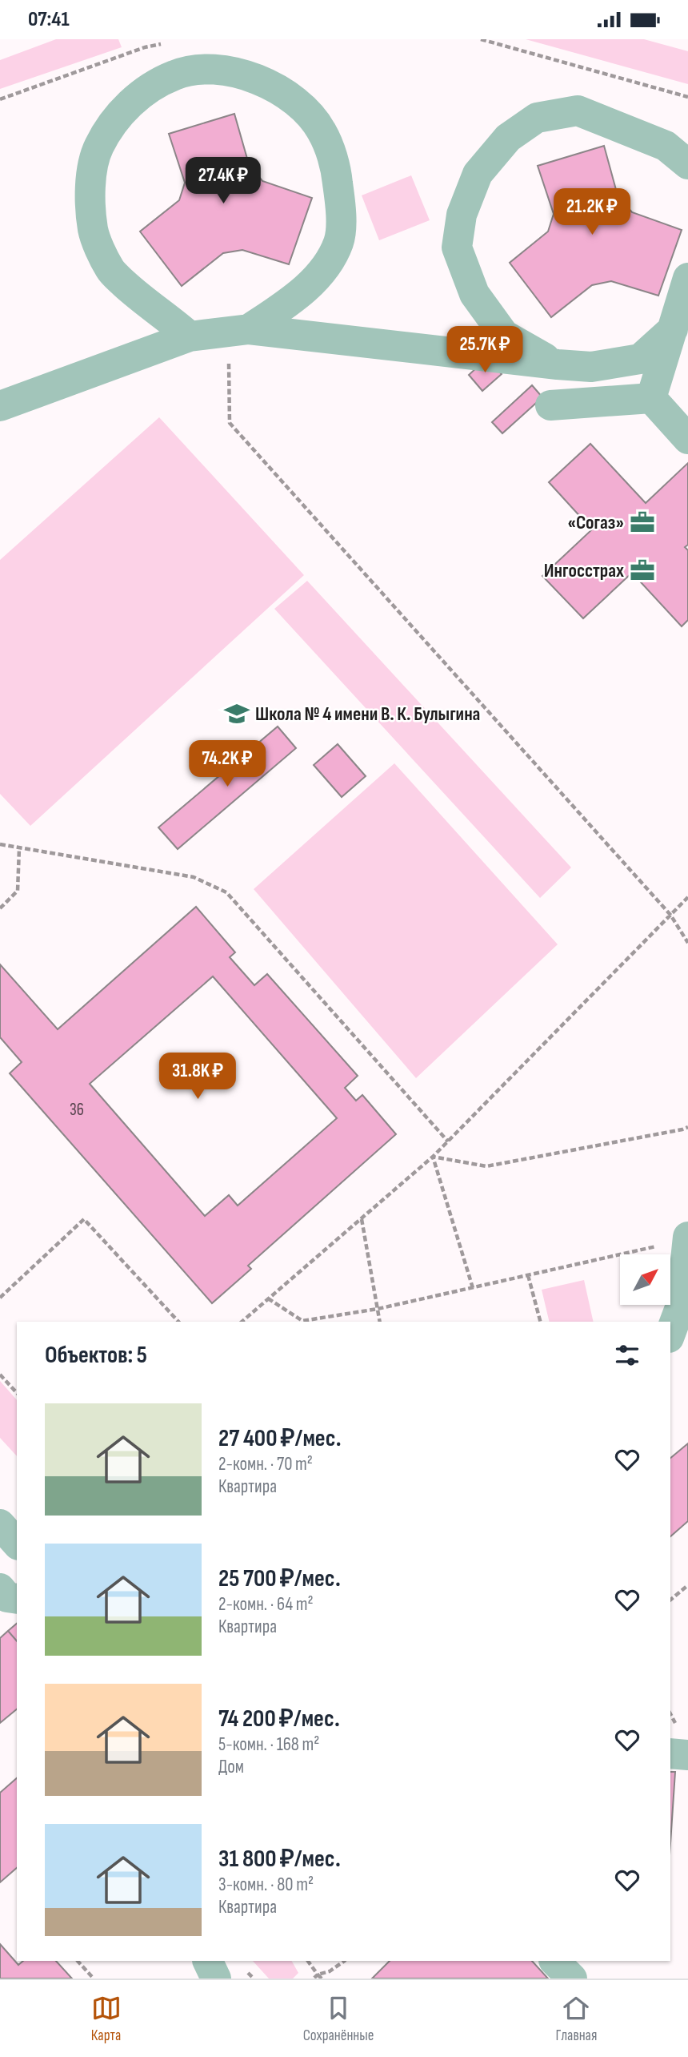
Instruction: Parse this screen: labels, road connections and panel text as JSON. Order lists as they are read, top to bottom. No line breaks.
{"places":{"office":["«Согаз»","Ингосстрах"],"school or university":["Школа № 4 имени В. К. Булыгина"]},"house_numbers":["36"],"north":"top right","page":{"status":"07:41","price":["27.4K ₽","21.2K ₽","25.7K ₽","74.2K ₽","31.8K ₽"],"heading":"Объектов: 5","list":[{"name":"27 400 ₽/мес.","note":"2-комн. · 70 m² · Квартира"},{"name":"25 700 ₽/мес.","note":"2-комн. · 64 m² · Квартира"},{"name":"74 200 ₽/мес.","note":"5-комн. · 168 m² · Дом"},{"name":"31 800 ₽/мес.","note":"3-комн. · 80 m² · Квартира"}],"tabs":["Карта","Сохранённые","Главная"]}}
